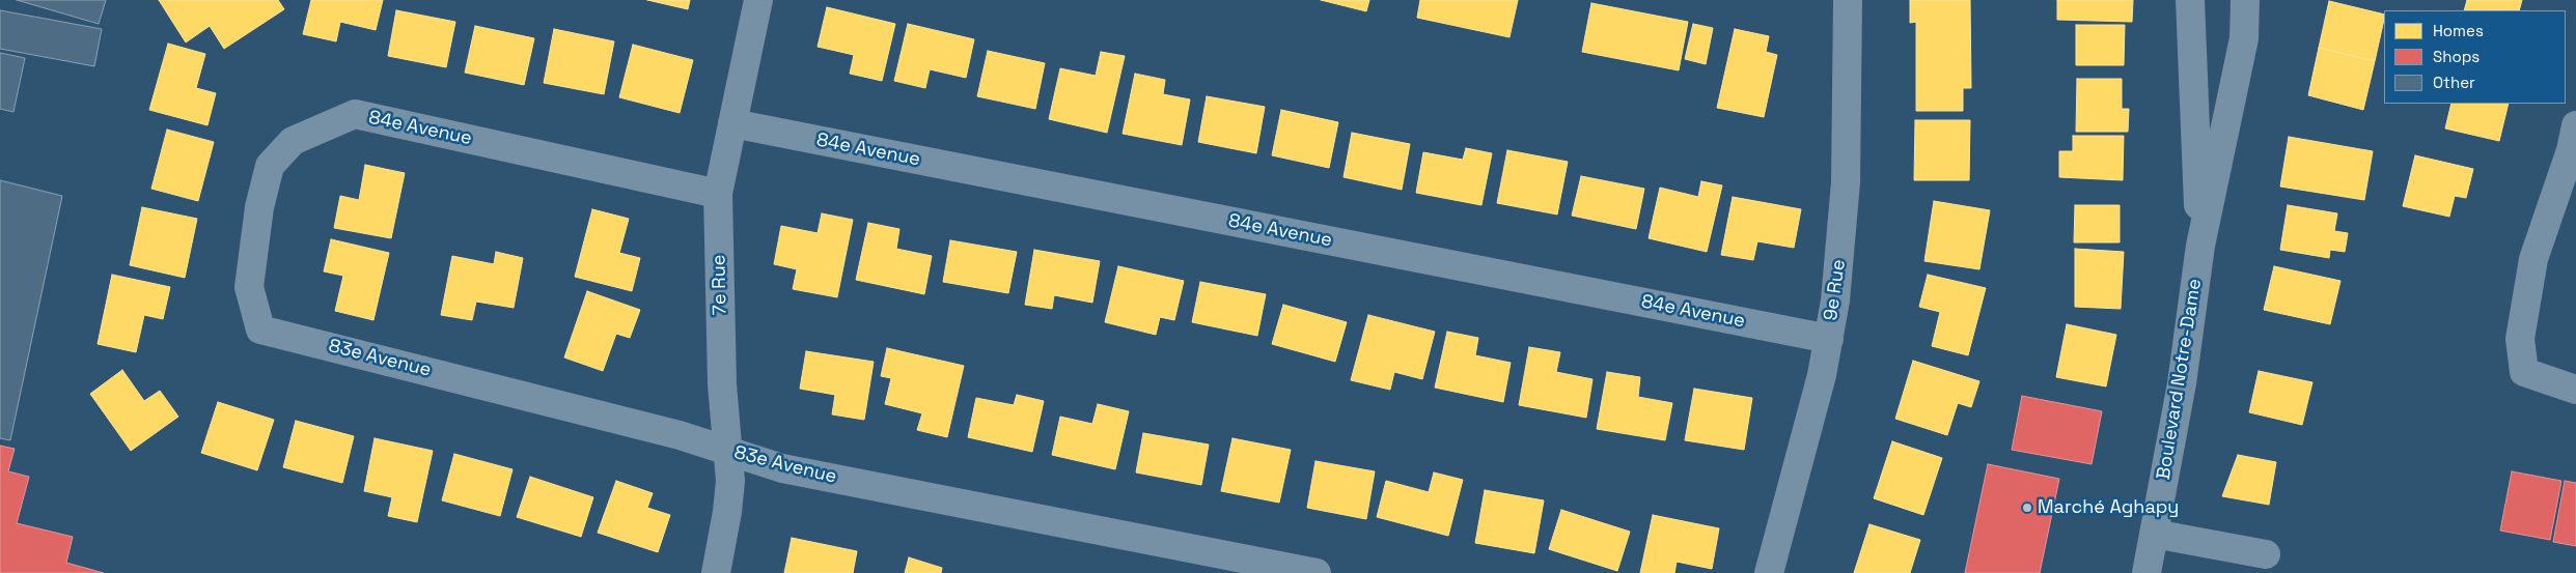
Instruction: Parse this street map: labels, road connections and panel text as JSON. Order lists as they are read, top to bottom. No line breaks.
{"streets":{"street":["84e Avenue","7e Rue","9e Rue","83e Avenue","Boulevard Notre-Dame"]},"crossings":[["84e Avenue","7e Rue"],["84e Avenue","9e Rue"],["84e Avenue","83e Avenue"],["7e Rue","83e Avenue"]],"places":["Marché Aghapy"],"legend":["Homes","Shops","Other"]}
